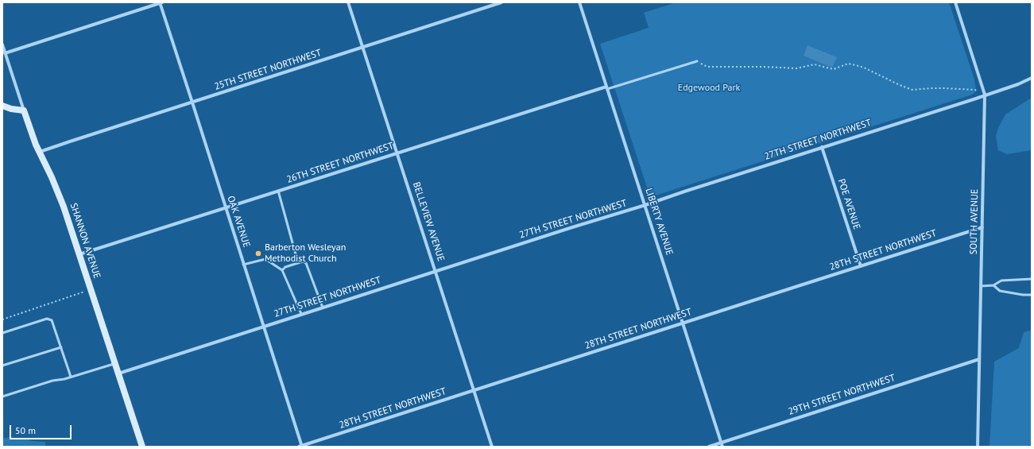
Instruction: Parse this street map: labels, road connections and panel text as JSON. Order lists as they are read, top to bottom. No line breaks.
{"streets":{"street":["25TH STREET NORTHWEST","27TH STREET NORTHWEST","26TH STREET NORTHWEST","POE AVENUE","OAK AVENUE","BELLEVIEW AVENUE","LIBERTY AVENUE","SOUTH AVENUE","SHANNON AVENUE","28TH STREET NORTHWEST","29TH STREET NORTHWEST"]},"crossings":[["25TH STREET NORTHWEST","OAK AVENUE"],["25TH STREET NORTHWEST","BELLEVIEW AVENUE"],["25TH STREET NORTHWEST","SHANNON AVENUE"],["27TH STREET NORTHWEST","POE AVENUE"],["27TH STREET NORTHWEST","OAK AVENUE"],["27TH STREET NORTHWEST","BELLEVIEW AVENUE"],["27TH STREET NORTHWEST","LIBERTY AVENUE"],["27TH STREET NORTHWEST","SOUTH AVENUE"],["27TH STREET NORTHWEST","SHANNON AVENUE"],["26TH STREET NORTHWEST","OAK AVENUE"],["26TH STREET NORTHWEST","BELLEVIEW AVENUE"],["26TH STREET NORTHWEST","LIBERTY AVENUE"],["26TH STREET NORTHWEST","SHANNON AVENUE"],["POE AVENUE","28TH STREET NORTHWEST"],["OAK AVENUE","28TH STREET NORTHWEST"],["BELLEVIEW AVENUE","28TH STREET NORTHWEST"],["LIBERTY AVENUE","28TH STREET NORTHWEST"],["LIBERTY AVENUE","29TH STREET NORTHWEST"],["SOUTH AVENUE","28TH STREET NORTHWEST"],["SOUTH AVENUE","29TH STREET NORTHWEST"]],"parks":["Edgewood Park"],"places":["Barberton Wesleyan Methodist Church"],"scale_bar":"50 m"}
